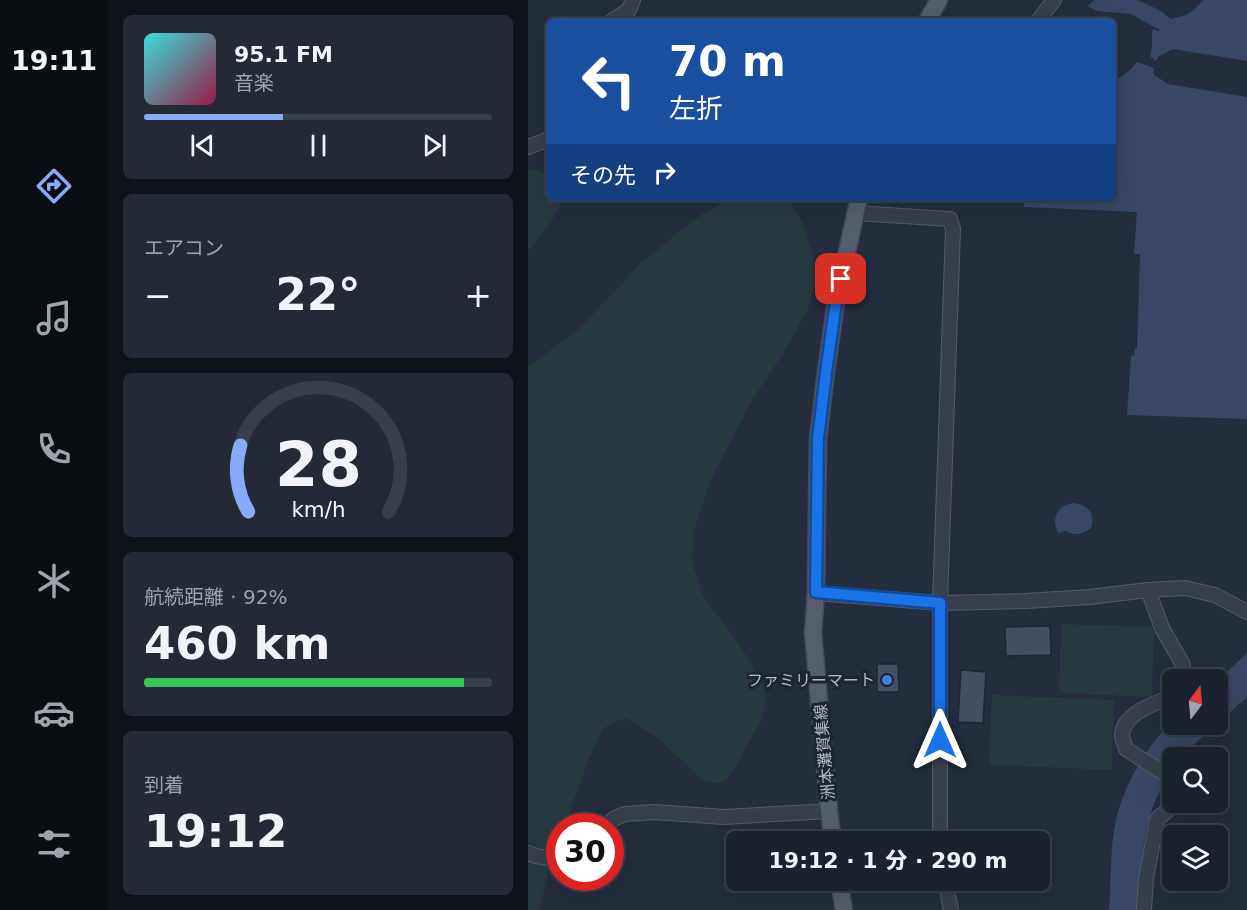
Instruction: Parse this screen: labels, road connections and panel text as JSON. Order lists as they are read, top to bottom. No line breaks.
{"streets":{"main road":["洲本灘賀集線"]},"places":["ファミリーマート"],"north":"top","page":{"tabs":"19:11","turn":["70 m","左折"],"song":["95.1 FM","音楽"],"then":"その先","tile":["エアコン",["航続距離 · 92%","460 km"],["到着","19:12"]],"heat":["−","22°","+"],"limit":"30","trip":"19:12 · 1 分 · 290 m","gauge":["28","km/h"]}}
